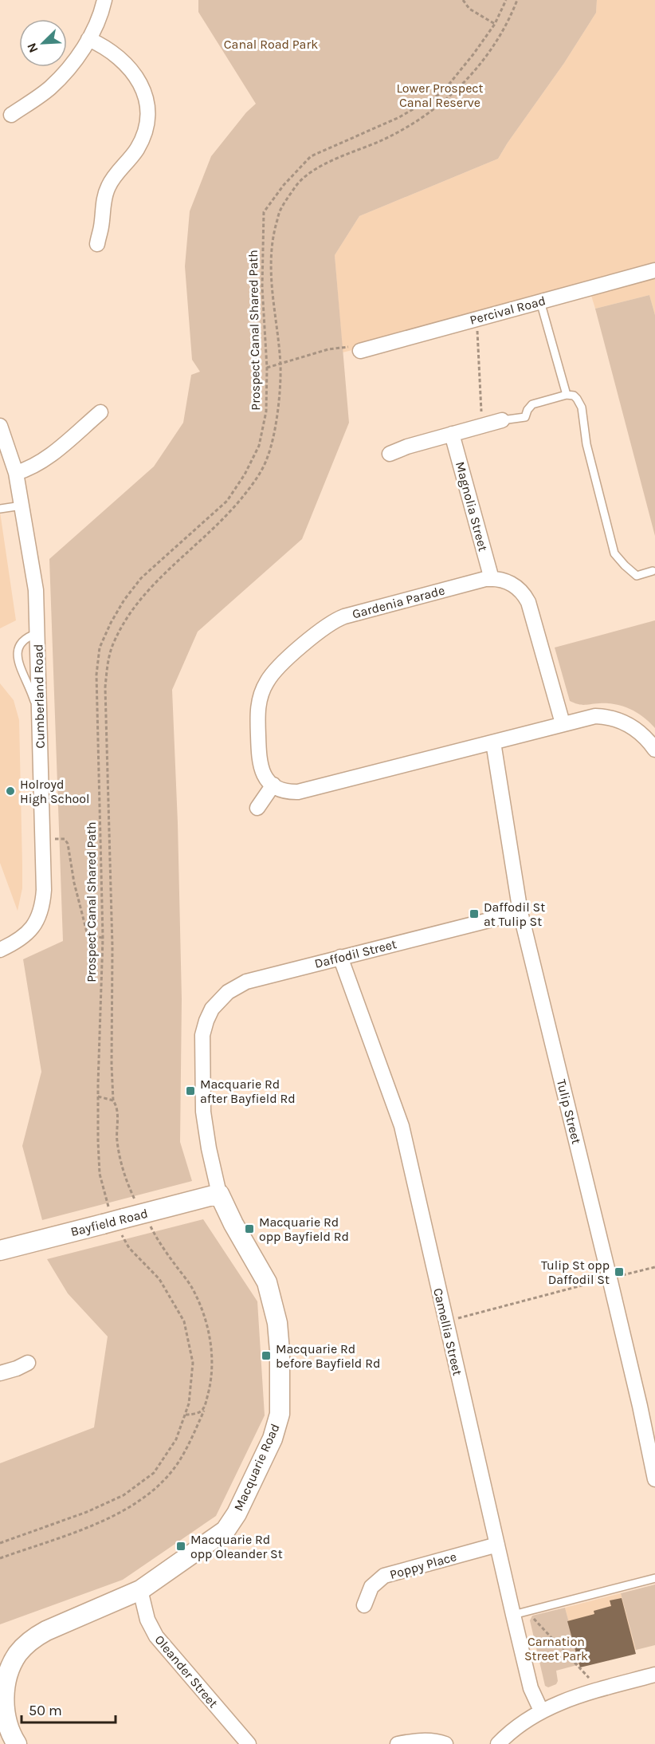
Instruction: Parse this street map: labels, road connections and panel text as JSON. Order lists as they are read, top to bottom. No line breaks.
{"streets":{"street":["Percival Road","Magnolia Street","Gardenia Parade","Cumberland Road","Daffodil Street","Tulip Street","Bayfield Road","Camellia Street","Macquarie Road","Poppy Place","Oleander Street"],"path":["Prospect Canal Shared Path"]},"crossings":[["Prospect Canal Shared Path","Bayfield Road"],["Magnolia Street","Gardenia Parade"],["Daffodil Street","Tulip Street"],["Daffodil Street","Camellia Street"],["Daffodil Street","Macquarie Road"],["Bayfield Road","Macquarie Road"],["Camellia Street","Poppy Place"],["Macquarie Road","Oleander Street"]],"parks":["Canal Road Park","Lower Prospect Canal Reserve","Carnation Street Park"],"places":{"other":["Holroyd High School"],"transit":["Daffodil St at Tulip St","Macquarie Rd after Bayfield Rd","Macquarie Rd opp Bayfield Rd","Tulip St opp Daffodil St","Macquarie Rd before Bayfield Rd","Macquarie Rd opp Oleander St"]},"scale_bar":"50 m","north":"bottom left"}
